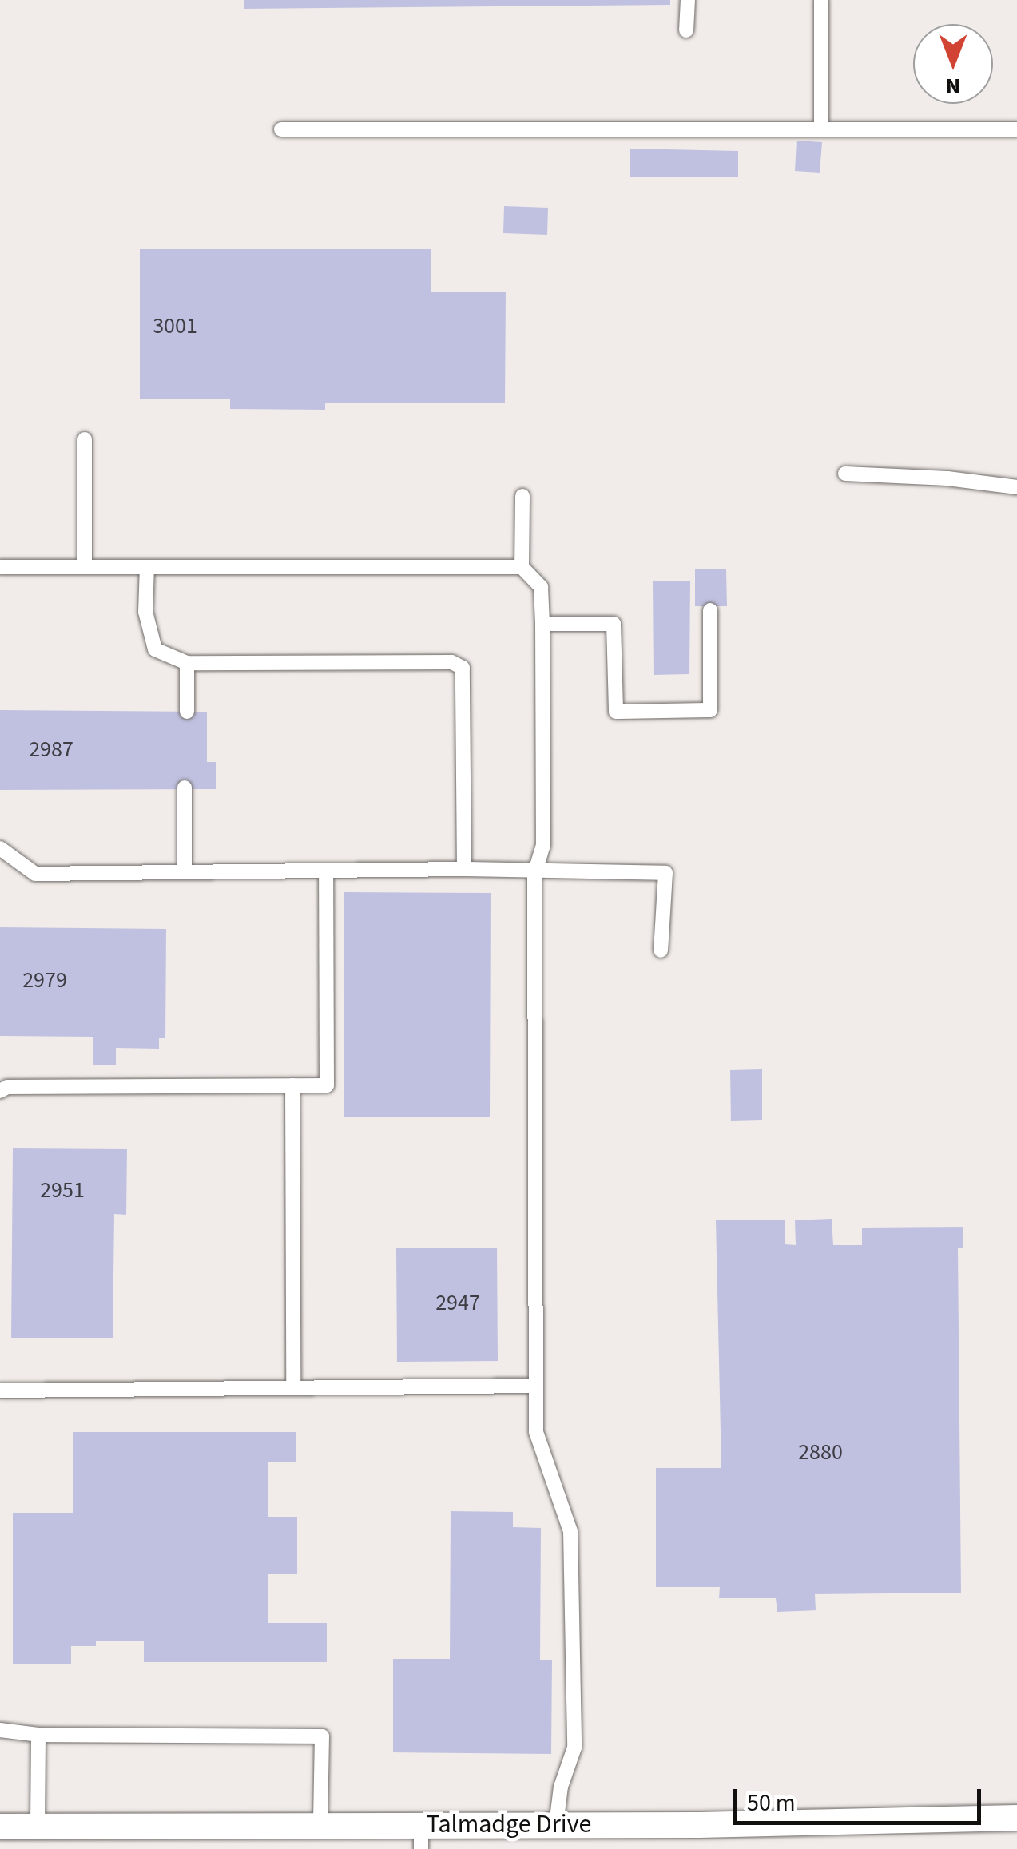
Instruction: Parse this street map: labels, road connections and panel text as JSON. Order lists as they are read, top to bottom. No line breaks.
{"streets":{"street":["Talmadge Drive"]},"house_numbers":["3001","2987","2979","2951","2947","2880"],"scale_bar":"50 m","north":"bottom"}
